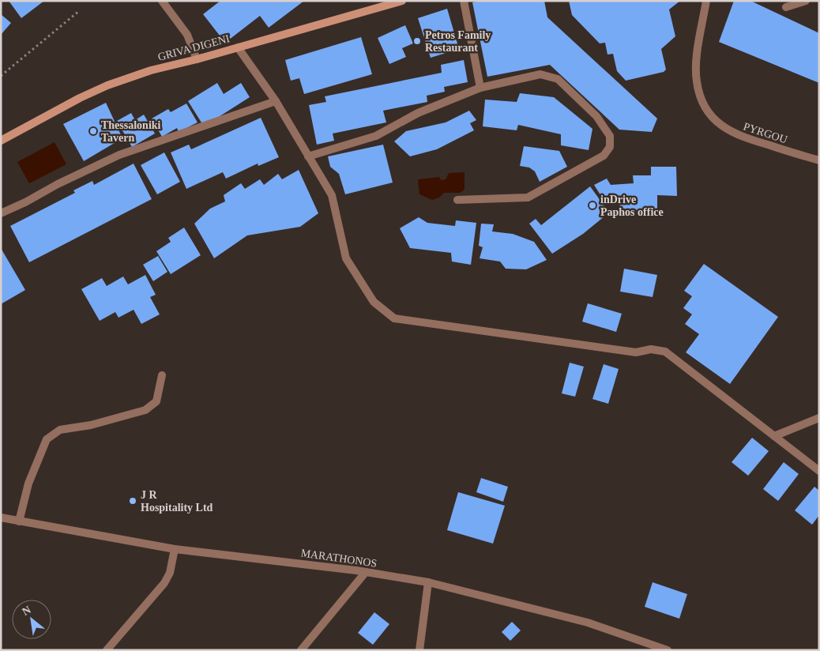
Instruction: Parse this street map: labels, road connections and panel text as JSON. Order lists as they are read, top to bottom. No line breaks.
{"streets":{"main road":["GRIVA DIGENI"],"street":["PYRGOU","MARATHONOS"]},"places":["Petros Family Restaurant","Thessaloniki Tavern","inDrive Paphos office","J R Hospitality Ltd"],"north":"top left"}
